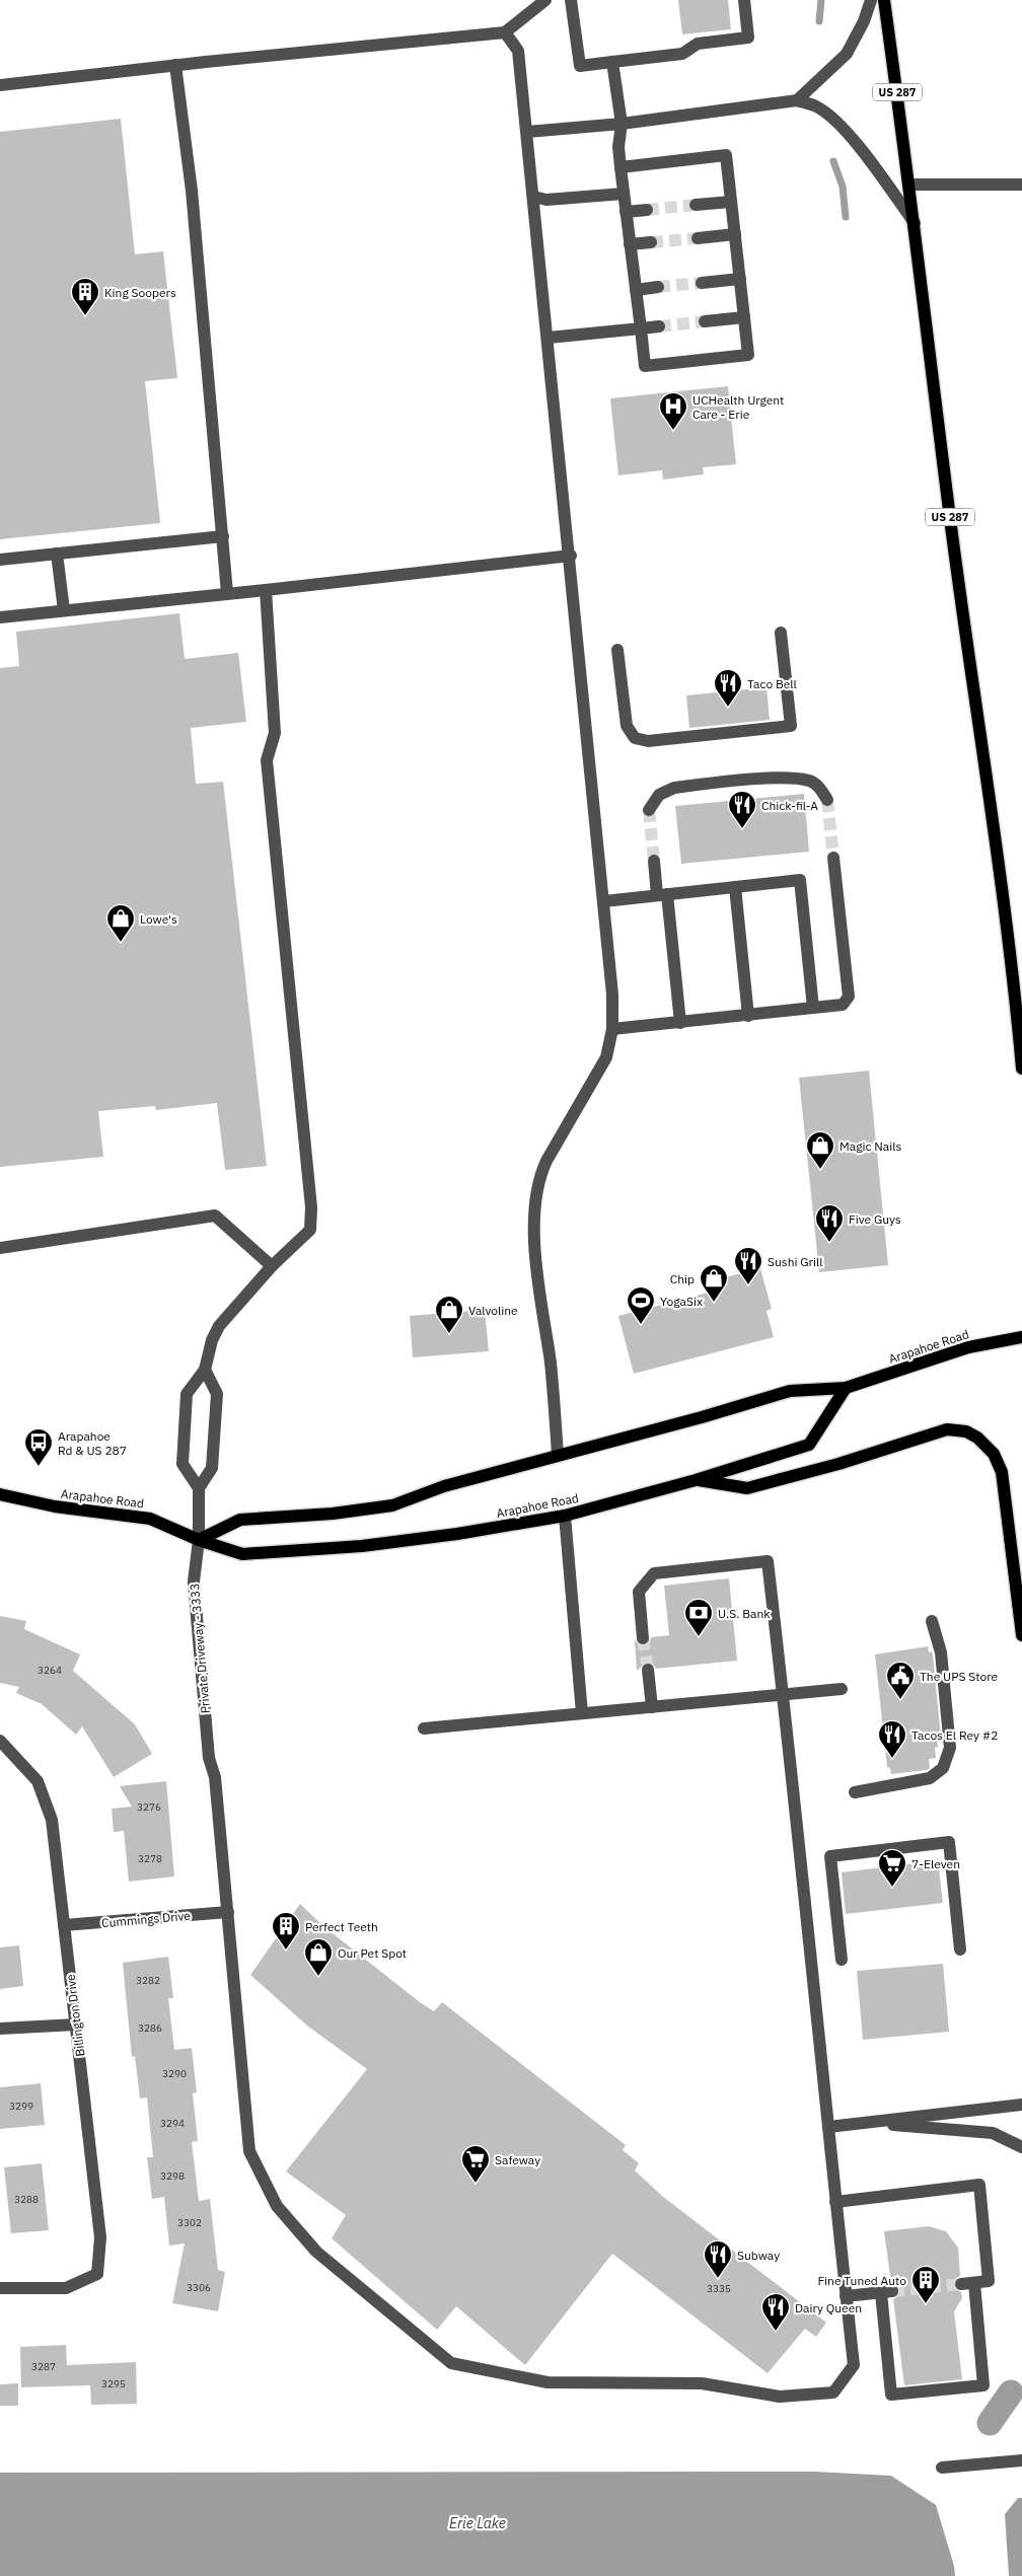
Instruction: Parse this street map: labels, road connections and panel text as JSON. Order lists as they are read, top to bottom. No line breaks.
{"streets":{"main road":["US 287","Arapahoe Road"],"street":["Private Driveway - 3333","Cummings Drive","Billington Drive"]},"crossings":[["Arapahoe Road","Private Driveway - 3333"],["Private Driveway - 3333","Cummings Drive"],["Cummings Drive","Billington Drive"]],"water":["Erie Lake"],"places":{"building":["King Soopers","Perfect Teeth","Fine Tuned Auto"],"hospital":["UCHealth Urgent Care - Erie"],"restaurant":["Taco Bell","Chick-fil-A","Five Guys","Sushi Grill","Tacos El Rey #2","Subway","Dairy Queen"],"shop":["Lowe's","Magic Nails","Chip","Valvoline","Our Pet Spot"],"sports":["YogaSix"],"bus stop":["Arapahoe Rd & US 287"],"bank":["U.S. Bank"],"public building":["The UPS Store"],"supermarket":["7-Eleven","Safeway"]},"house_numbers":["3264","3276","3278","3282","3286","3290","3299","3294","3298","3288","3302","3306","3335","3287","3295"]}
